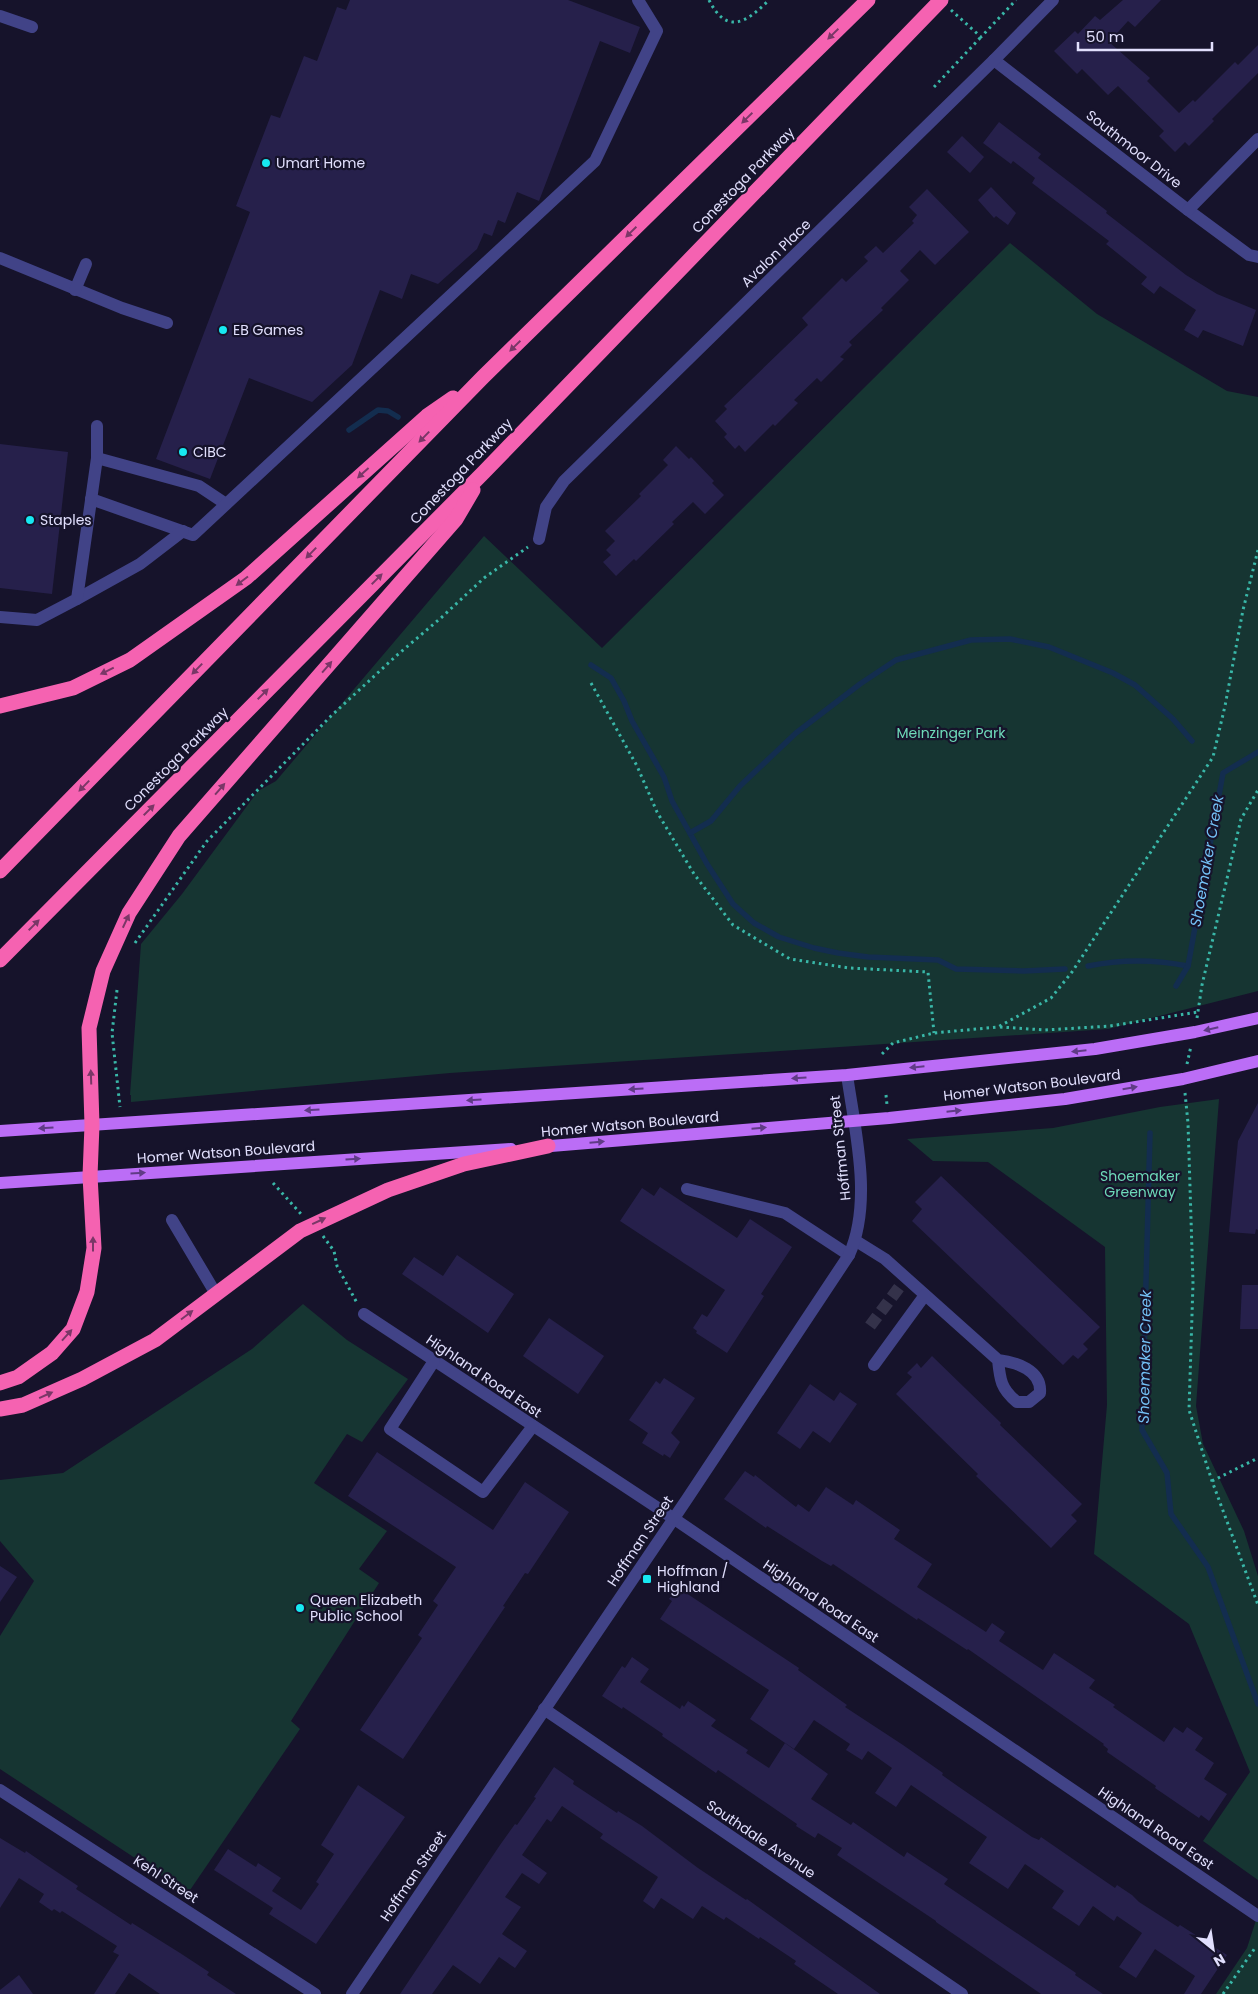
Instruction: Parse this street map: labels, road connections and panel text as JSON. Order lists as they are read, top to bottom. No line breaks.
{"streets":{"highway":["Conestoga Parkway"],"main road":["Homer Watson Boulevard"],"street":["Southmoor Drive","Avalon Place","Hoffman Street","Highland Road East","Southdale Avenue","Kehl Street"]},"crossings":[["Southmoor Drive","Avalon Place"],["Homer Watson Boulevard","Hoffman Street"],["Hoffman Street","Highland Road East"],["Hoffman Street","Southdale Avenue"]],"water":["Shoemaker Creek"],"parks":["Meinzinger Park","Shoemaker Greenway"],"places":{"other":["Umart Home","EB Games","CIBC","Staples","Queen Elizabeth Public School"],"transit":["Hoffman / Highland"]},"scale_bar":"50 m","north":"bottom right"}
